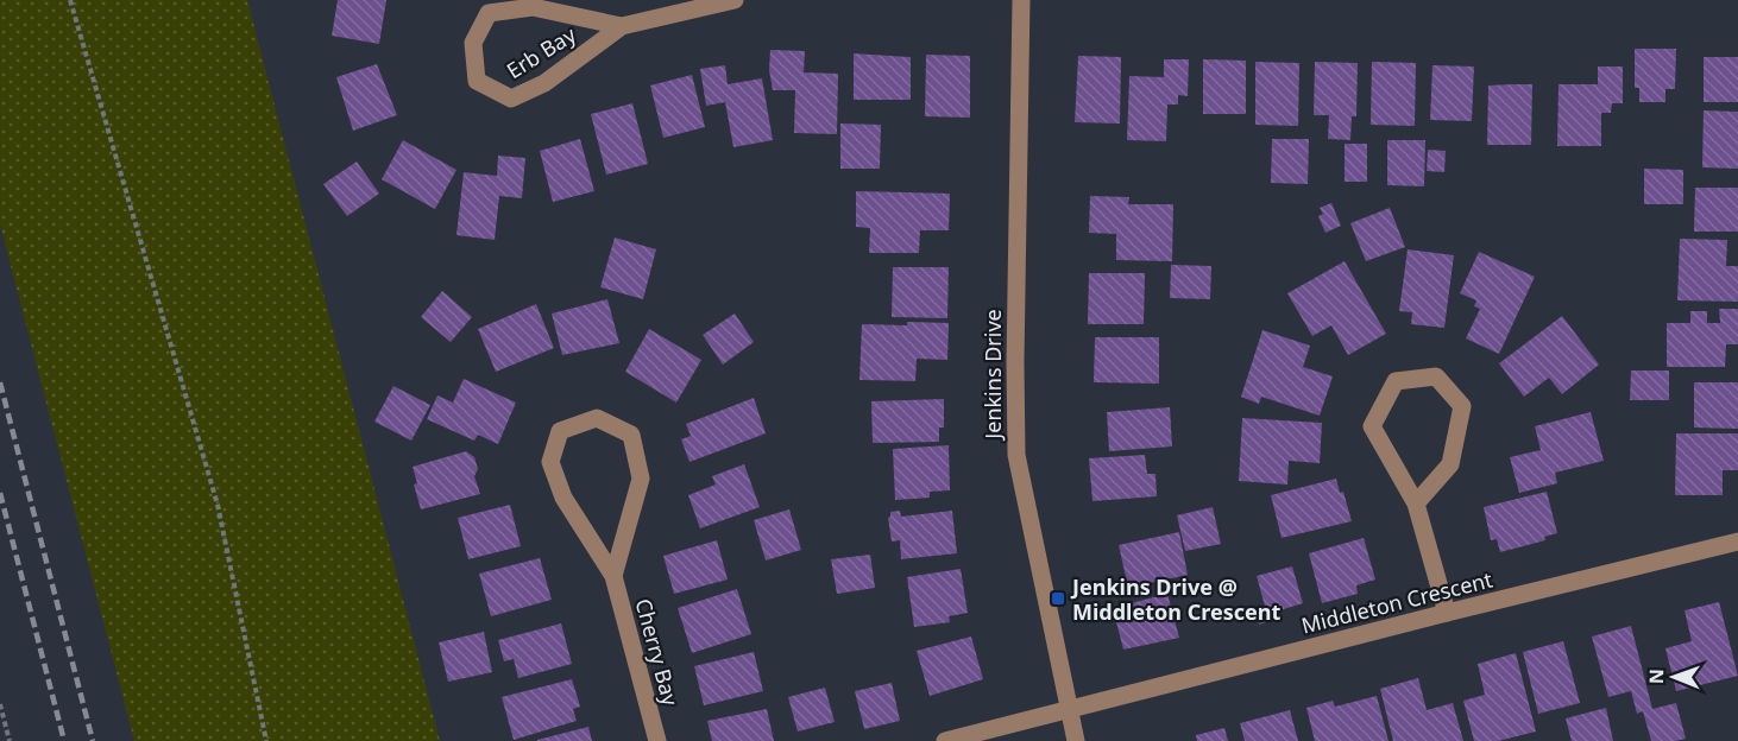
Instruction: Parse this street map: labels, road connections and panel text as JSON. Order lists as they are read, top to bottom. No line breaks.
{"streets":{"street":["Erb Bay","Jenkins Drive","Middleton Crescent","Cherry Bay"]},"crossings":[["Jenkins Drive","Middleton Crescent"]],"places":{"transit":["Jenkins Drive @ Middleton Crescent"]},"north":"left"}
